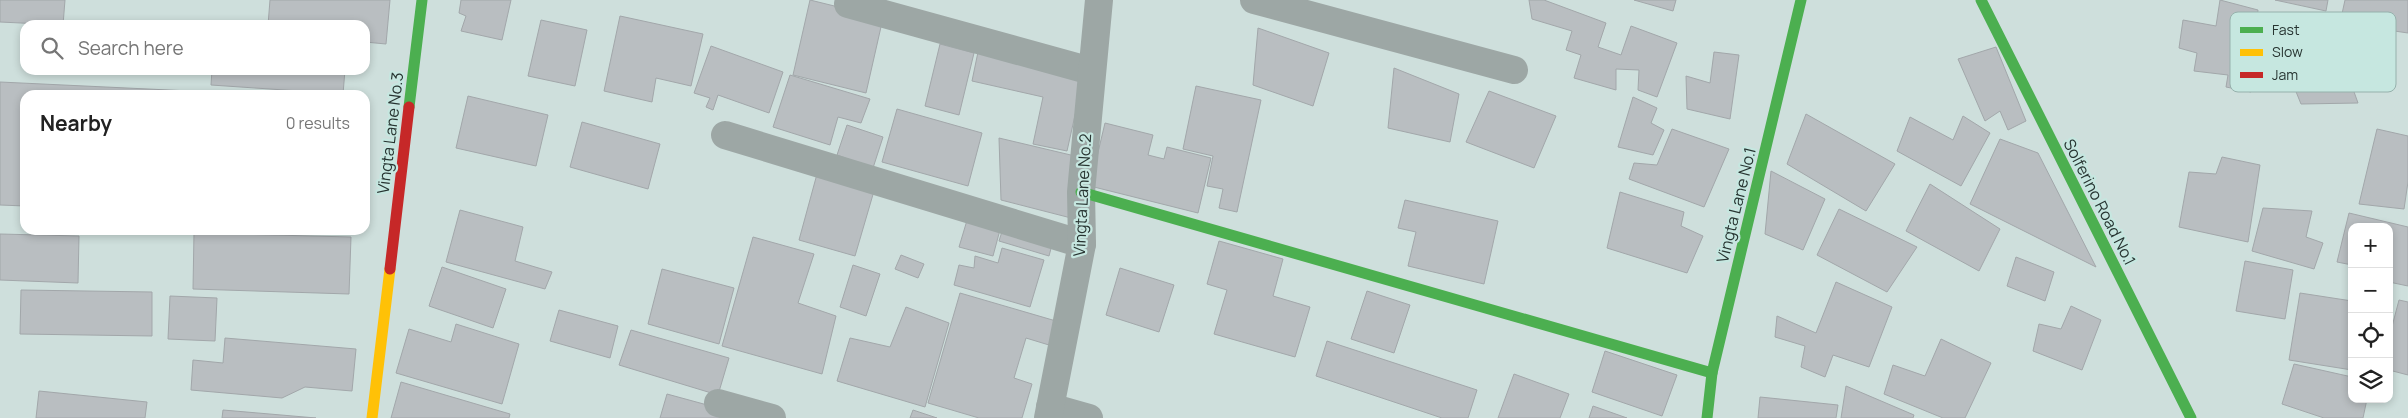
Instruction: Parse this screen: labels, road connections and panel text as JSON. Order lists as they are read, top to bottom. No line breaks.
{"streets":{"street":["Vingta Lane No.3","Vingta Lane No.2","Solferino Road No.1","Vingta Lane No.1"]},"legend":["Fast","Slow","Jam"],"page":{"search":"Search here","heading":["Nearby","0 results"],"map_buttons":["+","−"]}}
